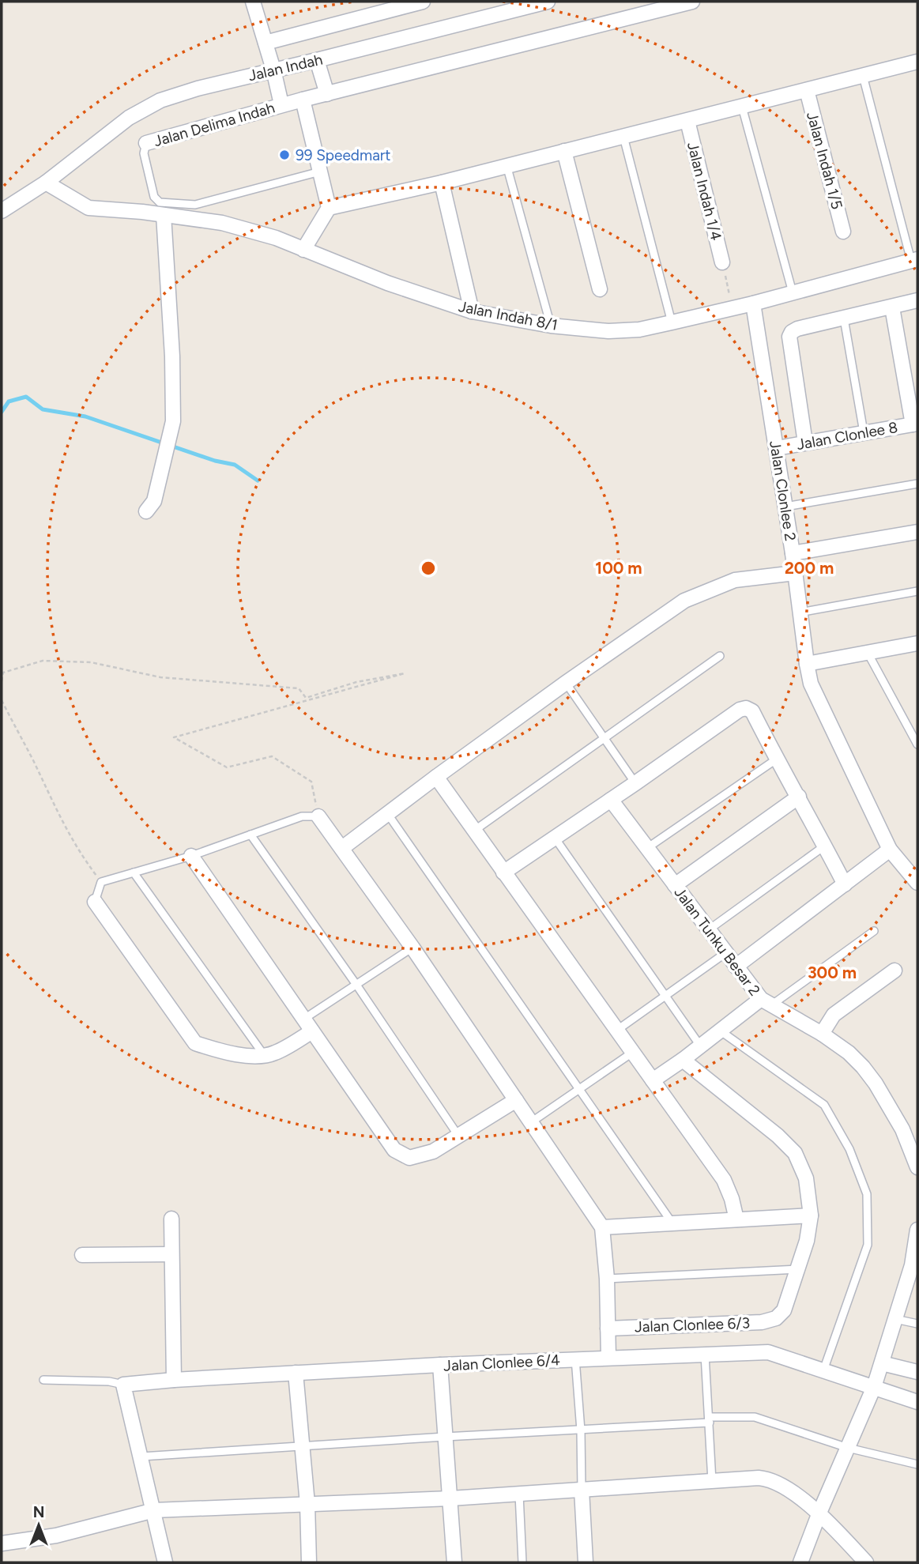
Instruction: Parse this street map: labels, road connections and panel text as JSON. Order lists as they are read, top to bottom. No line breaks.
{"streets":{"street":["Jalan Indah","Jalan Delima Indah","Jalan Indah 1/5","Jalan Indah 1/4","Jalan Indah 8/1","Jalan Clonlee 8","Jalan Clonlee 2","Jalan Tunku Besar 2","Jalan Clonlee 6/3","Jalan Clonlee 6/4"]},"crossings":[["Jalan Indah","Jalan Indah 8/1"],["Jalan Indah 8/1","Jalan Clonlee 2"],["Jalan Clonlee 8","Jalan Clonlee 2"]],"places":["99 Speedmart"],"north":"top","rings":["100 m","200 m","300 m"]}
